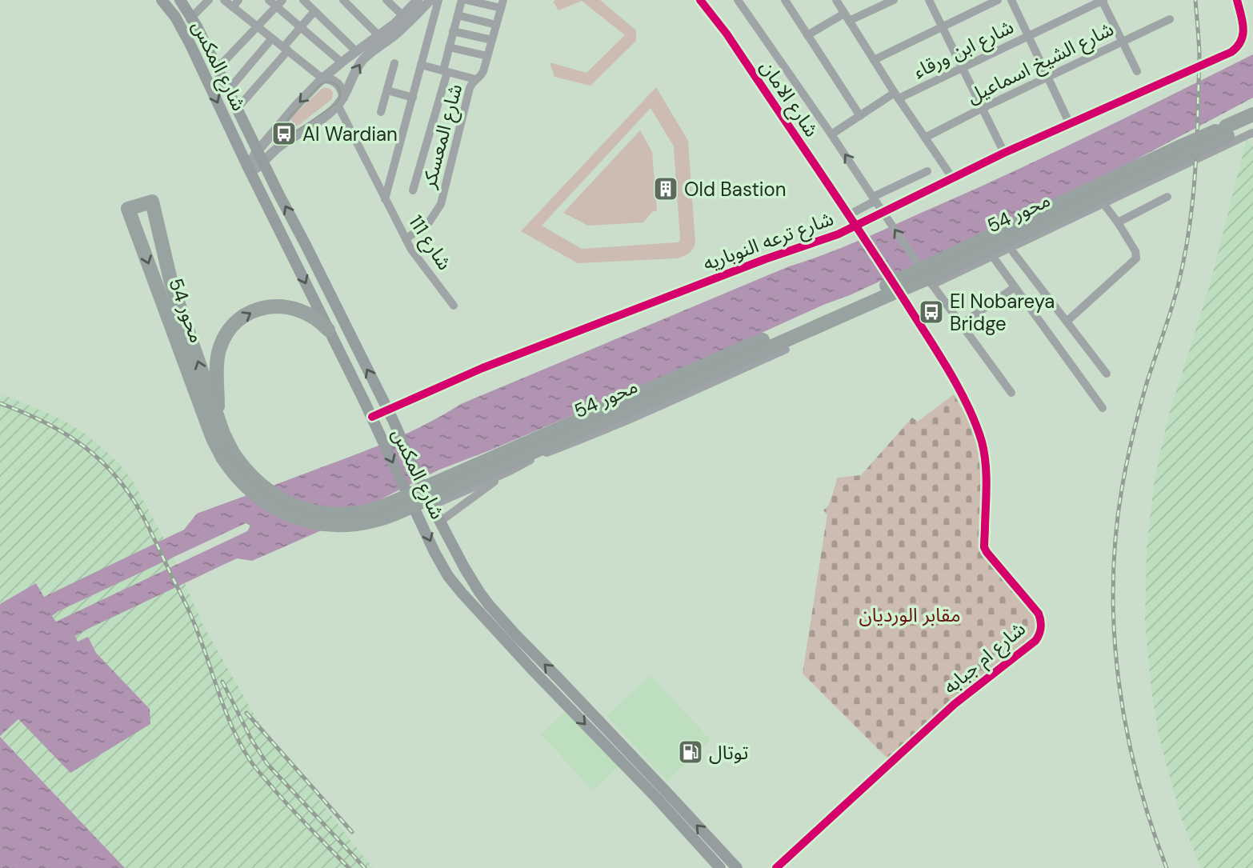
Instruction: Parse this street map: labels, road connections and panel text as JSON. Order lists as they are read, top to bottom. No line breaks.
{"streets":{"highway":["محور 54"],"main road":["شارع المكس"],"street":["شارع ابن ورقاء","شارع الشيخ اسماعيل","شارع الامان","شارع المعسكر","شارع ترعه النوباريه","شارع 111","شارع ام جبابه"]},"crossings":[["شارع ابن ورقاء","شارع الامان"],["شارع المكس","محور 54"],["شارع المكس","شارع ترعه النوباريه"],["شارع الامان","محور 54"],["شارع الامان","شارع ام جبابه"],["شارع المعسكر","شارع 111"],["محور 54","شارع ام جبابه"]],"parks":["مقابر الورديان"],"places":{"bus stop":["Al Wardian","El Nobareya Bridge"],"building":["Old Bastion"],"fuel station":["توتال"]}}
